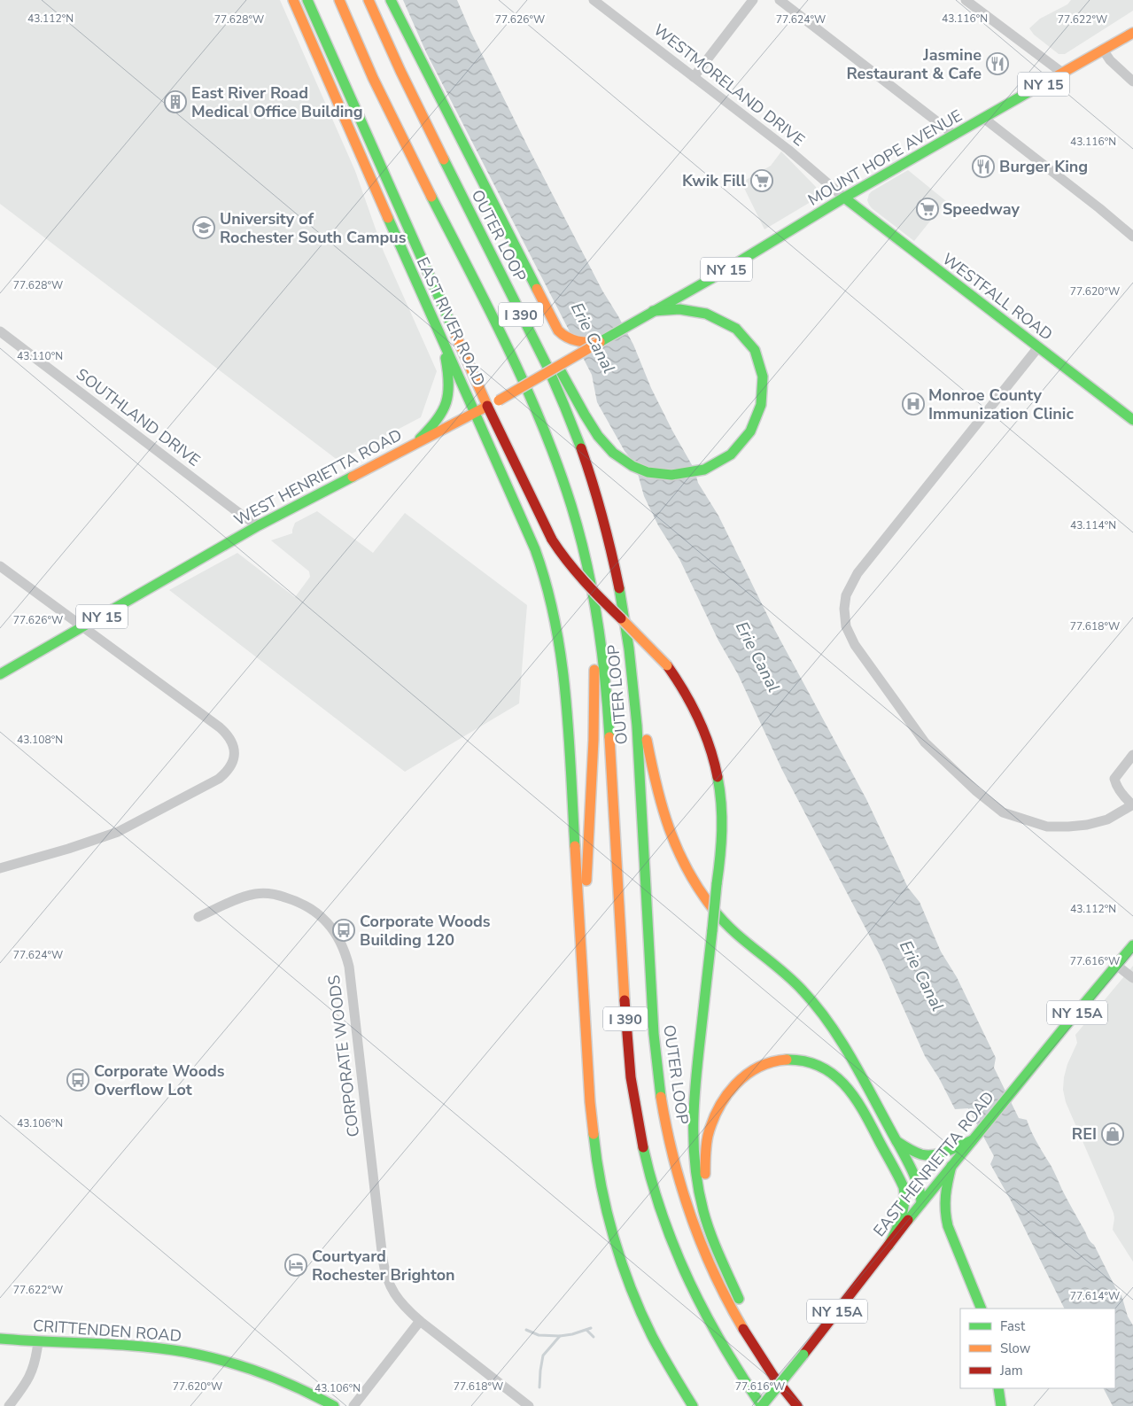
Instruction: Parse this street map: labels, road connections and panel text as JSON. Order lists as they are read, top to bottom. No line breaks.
{"streets":{"main road":["NY 15","MOUNT HOPE AVENUE","OUTER LOOP","WESTFALL ROAD","I 390","EAST RIVER ROAD","WEST HENRIETTA ROAD","NY 15A","EAST HENRIETTA ROAD","CRITTENDEN ROAD"],"street":["WESTMORELAND DRIVE","SOUTHLAND DRIVE","CORPORATE WOODS"]},"crossings":[["WESTMORELAND DRIVE","MOUNT HOPE AVENUE"],["WESTMORELAND DRIVE","WESTFALL ROAD"],["MOUNT HOPE AVENUE","WESTFALL ROAD"],["MOUNT HOPE AVENUE","WEST HENRIETTA ROAD"],["OUTER LOOP","EAST HENRIETTA ROAD"],["EAST RIVER ROAD","WEST HENRIETTA ROAD"],["SOUTHLAND DRIVE","WEST HENRIETTA ROAD"]],"water":["Erie Canal"],"places":{"restaurant":["Jasmine Restaurant & Cafe","Burger King"],"building":["East River Road Medical Office Building"],"supermarket":["Kwik Fill","Speedway"],"school or university":["University of Rochester South Campus"],"hospital":["Monroe County Immunization Clinic"],"bus stop":["Corporate Woods Building 120","Corporate Woods Overflow Lot"],"shop":["REI"],"hotel":["Courtyard Rochester Brighton"]},"legend":["Fast","Slow","Jam"],"coordinates":["43.112°N","43.116°N","77.628°W","77.626°W","77.624°W","77.622°W","77.620°W","43.110°N","43.114°N","77.618°W","43.108°N","77.616°W","43.106°N","77.614°W"]}
